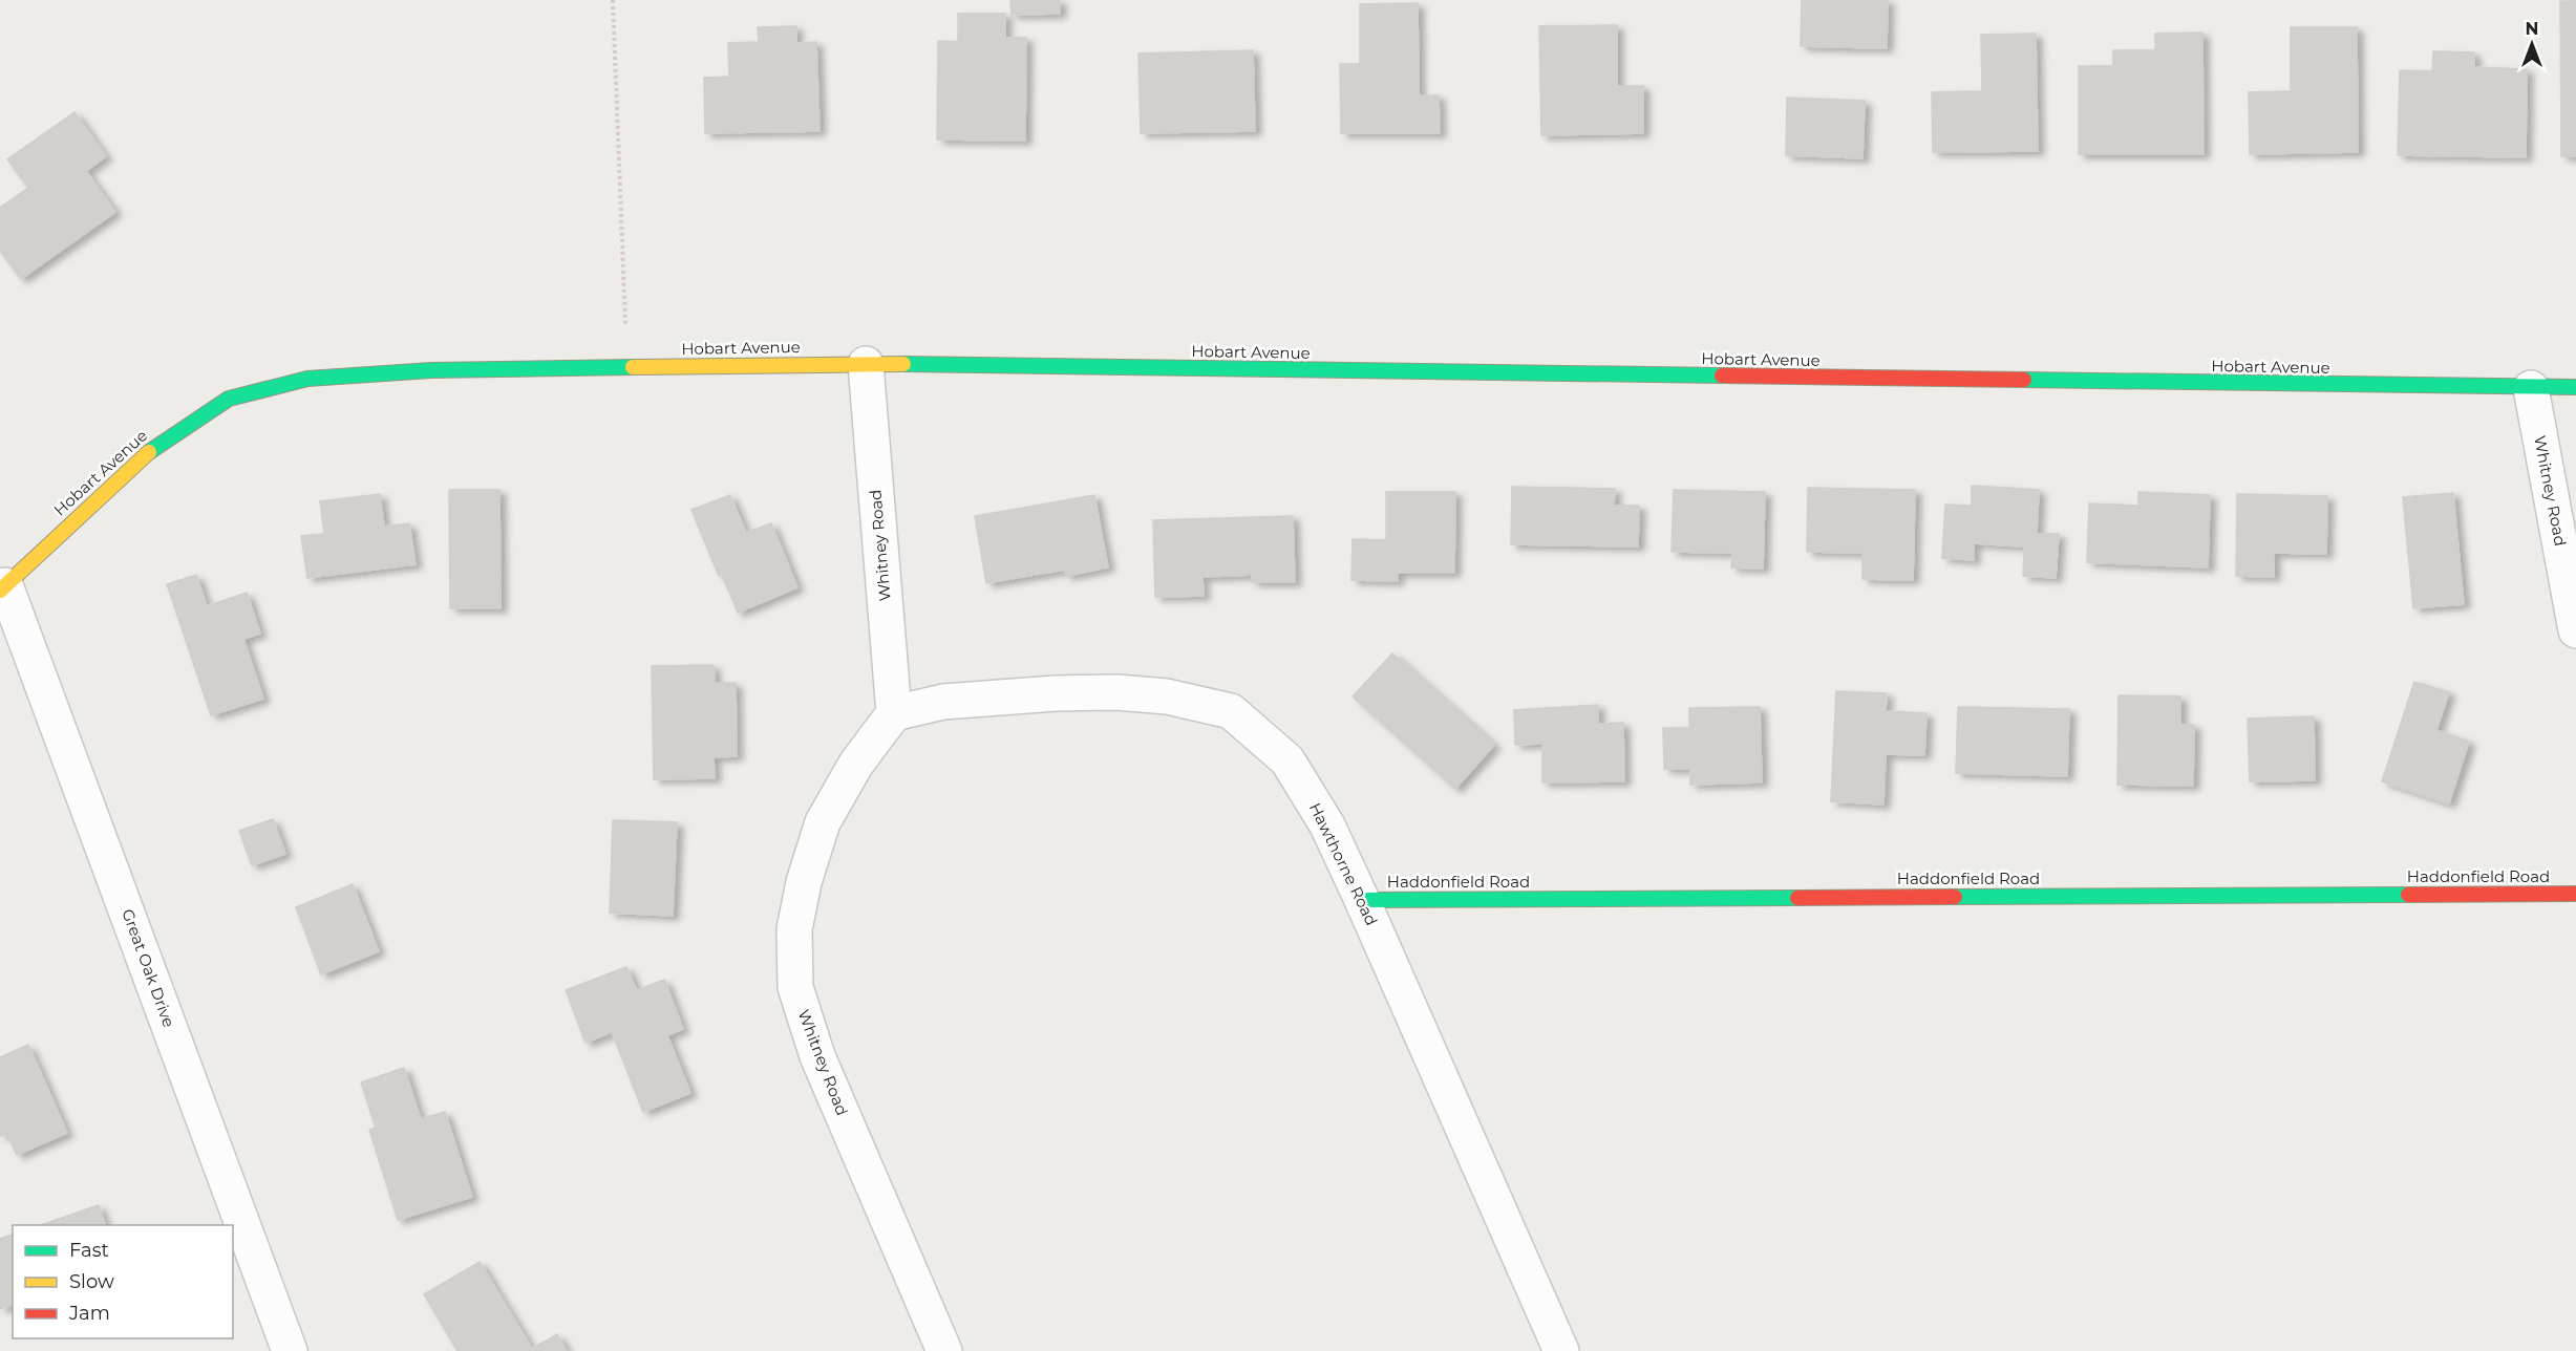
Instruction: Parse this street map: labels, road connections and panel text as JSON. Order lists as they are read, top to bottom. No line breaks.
{"streets":{"street":["Hobart Avenue","Whitney Road","Hawthorne Road","Haddonfield Road","Great Oak Drive"]},"crossings":[["Hobart Avenue","Whitney Road"],["Hobart Avenue","Great Oak Drive"],["Whitney Road","Hawthorne Road"],["Hawthorne Road","Haddonfield Road"]],"legend":["Fast","Slow","Jam"],"north":"top"}
